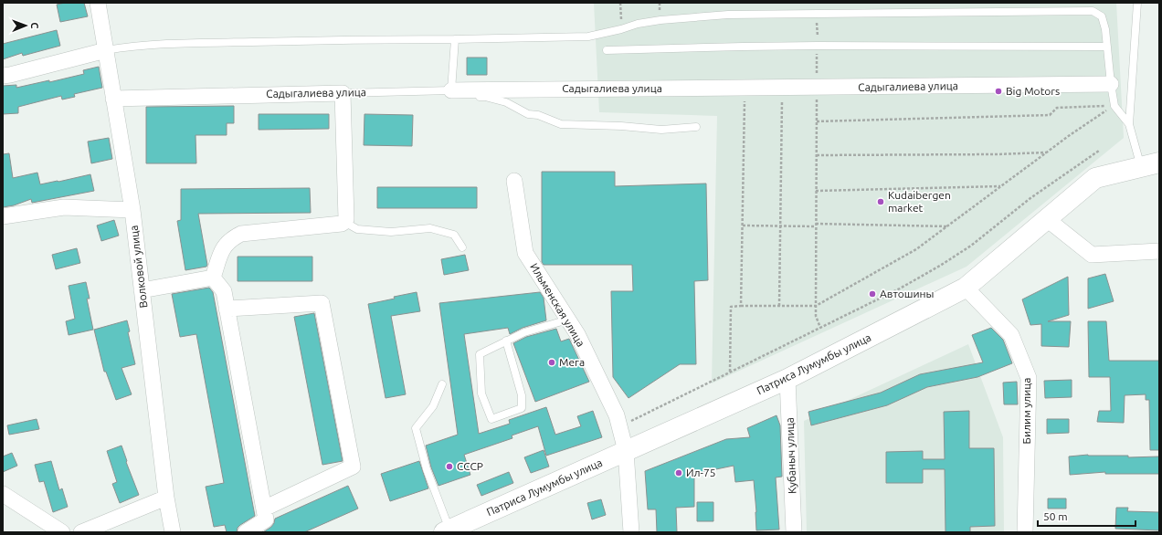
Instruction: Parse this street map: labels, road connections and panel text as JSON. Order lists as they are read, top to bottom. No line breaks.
{"streets":{"street":["Садыгалиева улица","Волковой улица","Ильменская улица","Патриса Лумумбы улица","Билим улица","Кубаныч улица"]},"crossings":[["Садыгалиева улица","Волковой улица"],["Ильменская улица","Патриса Лумумбы улица"],["Патриса Лумумбы улица","Билим улица"],["Патриса Лумумбы улица","Кубаныч улица"]],"places":["Big Motors","Kudaibergen market","Автошины","Мега","СССР","Ил-75"],"scale_bar":"50 m","north":"right"}
